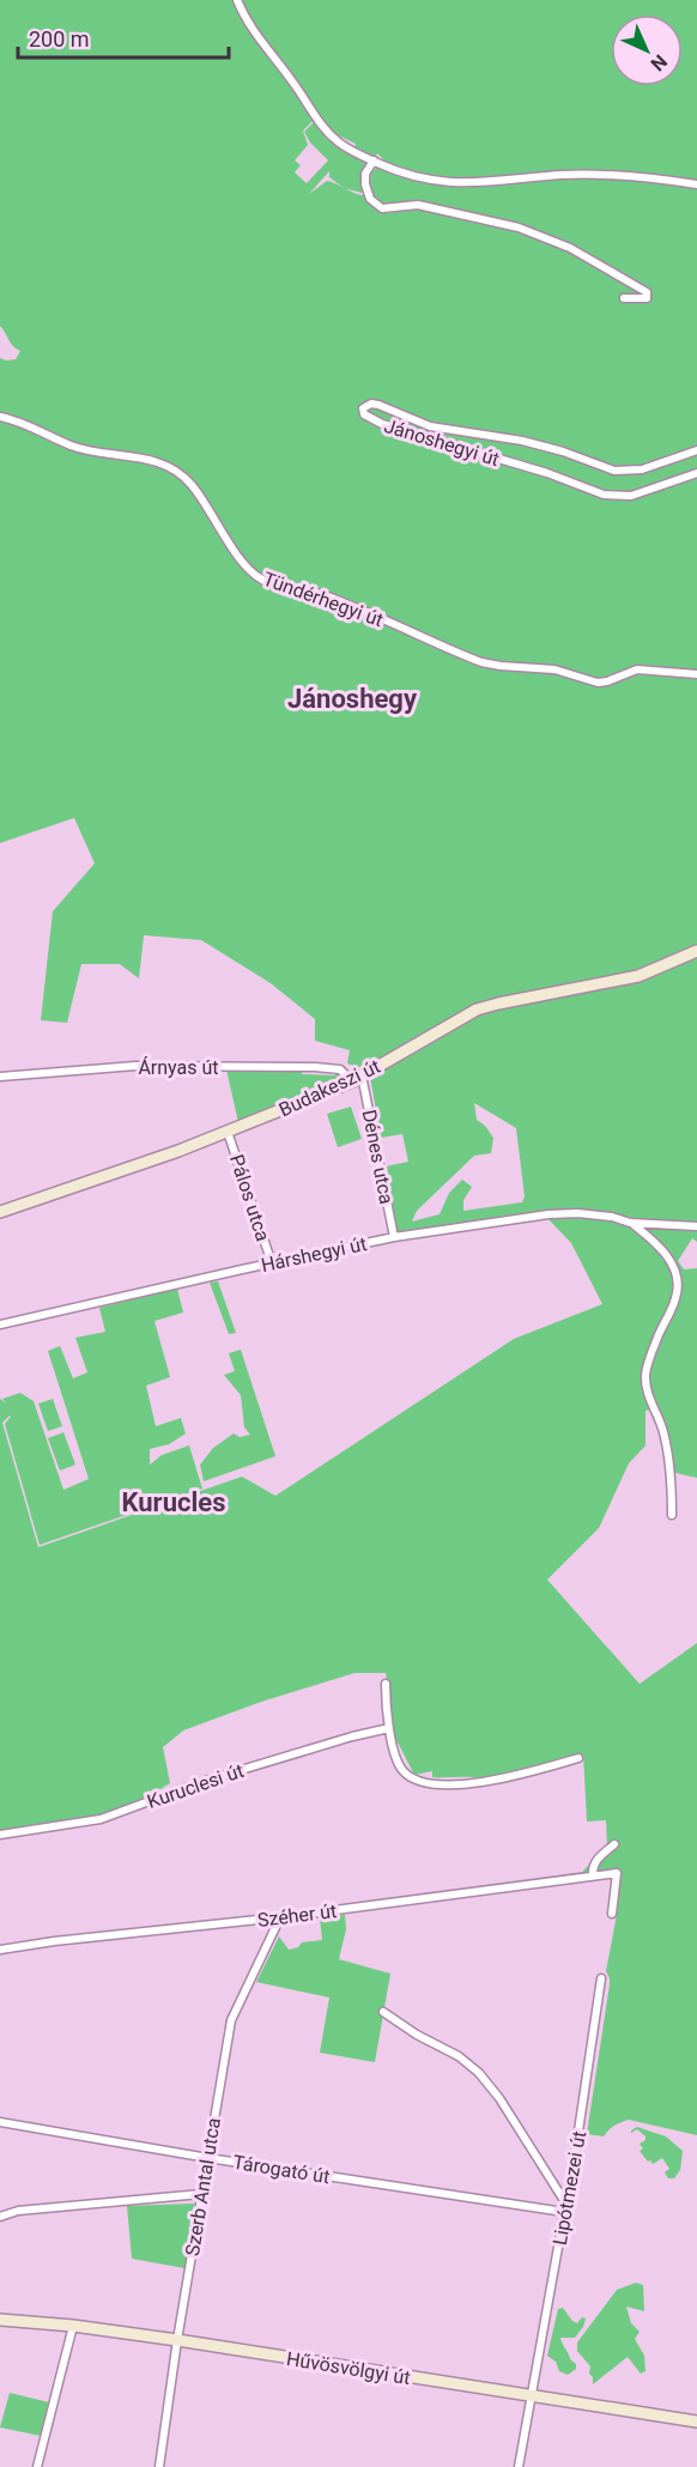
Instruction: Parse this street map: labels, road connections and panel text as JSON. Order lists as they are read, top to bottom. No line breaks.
{"streets":{"main road":["Budakeszi út","Hűvösvölgyi út"],"street":["Jánoshegyi út","Tündérhegyi út","Árnyas út","Dénes utca","Pálos utca","Hárshegyi út","Kuruclesi út","Széher út","Tárogató út","Szerb Antal utca","Lipótmezei út"]},"crossings":[["Árnyas út","Budakeszi út"],["Árnyas út","Dénes utca"],["Budakeszi út","Dénes utca"],["Budakeszi út","Pálos utca"],["Dénes utca","Hárshegyi út"],["Pálos utca","Hárshegyi út"],["Széher út","Szerb Antal utca"],["Tárogató út","Szerb Antal utca"],["Tárogató út","Lipótmezei út"],["Szerb Antal utca","Hűvösvölgyi út"],["Lipótmezei út","Hűvösvölgyi út"]],"districts":["Jánoshegy","Kurucles"],"scale_bar":"200 m","north":"bottom right"}
